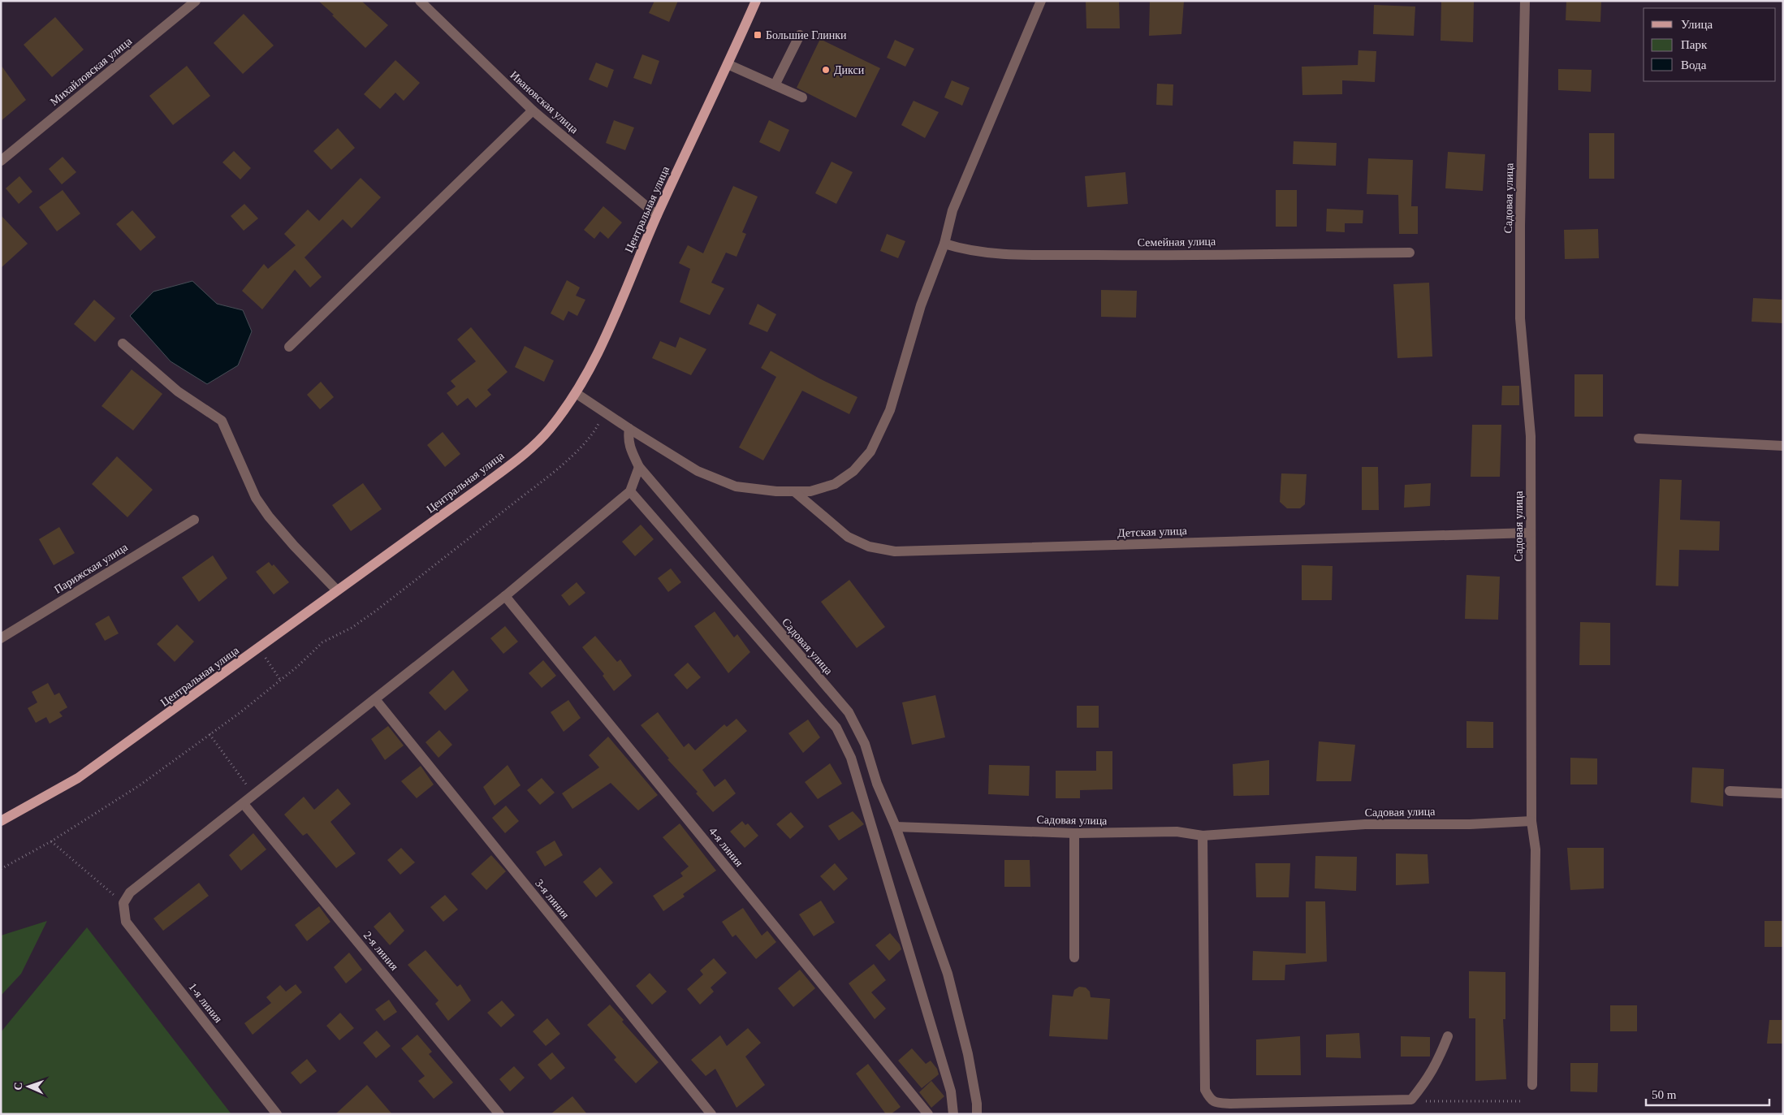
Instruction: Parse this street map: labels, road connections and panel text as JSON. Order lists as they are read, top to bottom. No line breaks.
{"streets":{"main road":["Центральная улица"],"street":["Михайловская улица","Ивановская улица","Садовая улица","Семейная улица","Детская улица","Парижская улица","4-я линия","3-я линия","2-я линия","1-я линия"]},"crossings":[["Ивановская улица","Центральная улица"],["Садовая улица","Детская улица"]],"places":{"transit":["Большие Глинки"],"other":["Дикси"]},"legend":["Улица","Парк","Вода"],"scale_bar":"50 m","north":"left"}
